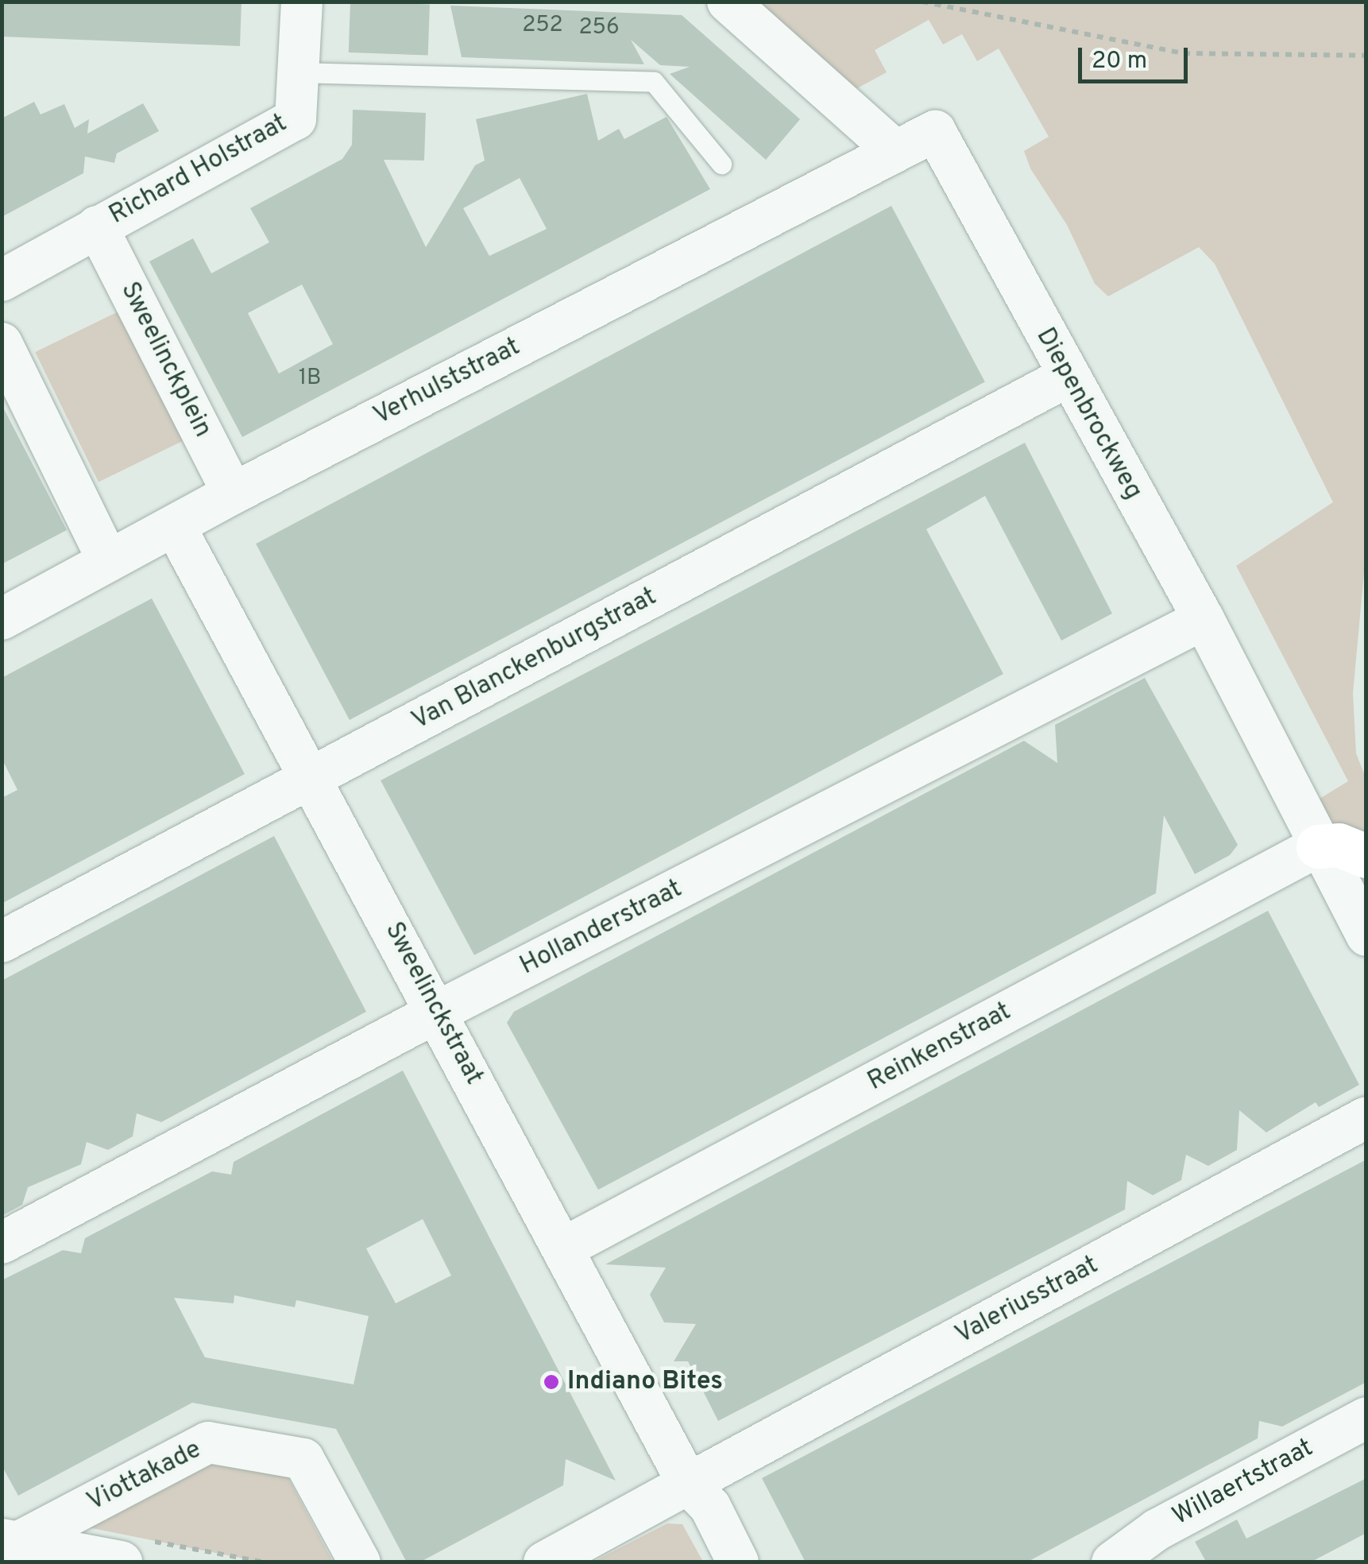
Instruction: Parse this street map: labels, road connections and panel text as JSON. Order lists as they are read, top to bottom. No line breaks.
{"streets":{"street":["Richard Holstraat","Sweelinckplein","Verhulststraat","Diepenbrockweg","Van Blanckenburgstraat","Hollanderstraat","Sweelinckstraat","Reinkenstraat","Valeriusstraat","Viottakade","Willaertstraat"]},"crossings":[["Richard Holstraat","Sweelinckplein"],["Sweelinckplein","Verhulststraat"],["Verhulststraat","Diepenbrockweg"],["Verhulststraat","Sweelinckstraat"],["Diepenbrockweg","Van Blanckenburgstraat"],["Diepenbrockweg","Hollanderstraat"],["Diepenbrockweg","Reinkenstraat"],["Van Blanckenburgstraat","Sweelinckstraat"],["Hollanderstraat","Sweelinckstraat"],["Sweelinckstraat","Reinkenstraat"],["Sweelinckstraat","Valeriusstraat"]],"places":["Indiano Bites"],"house_numbers":["252","256","1B"],"scale_bar":"20 m"}
